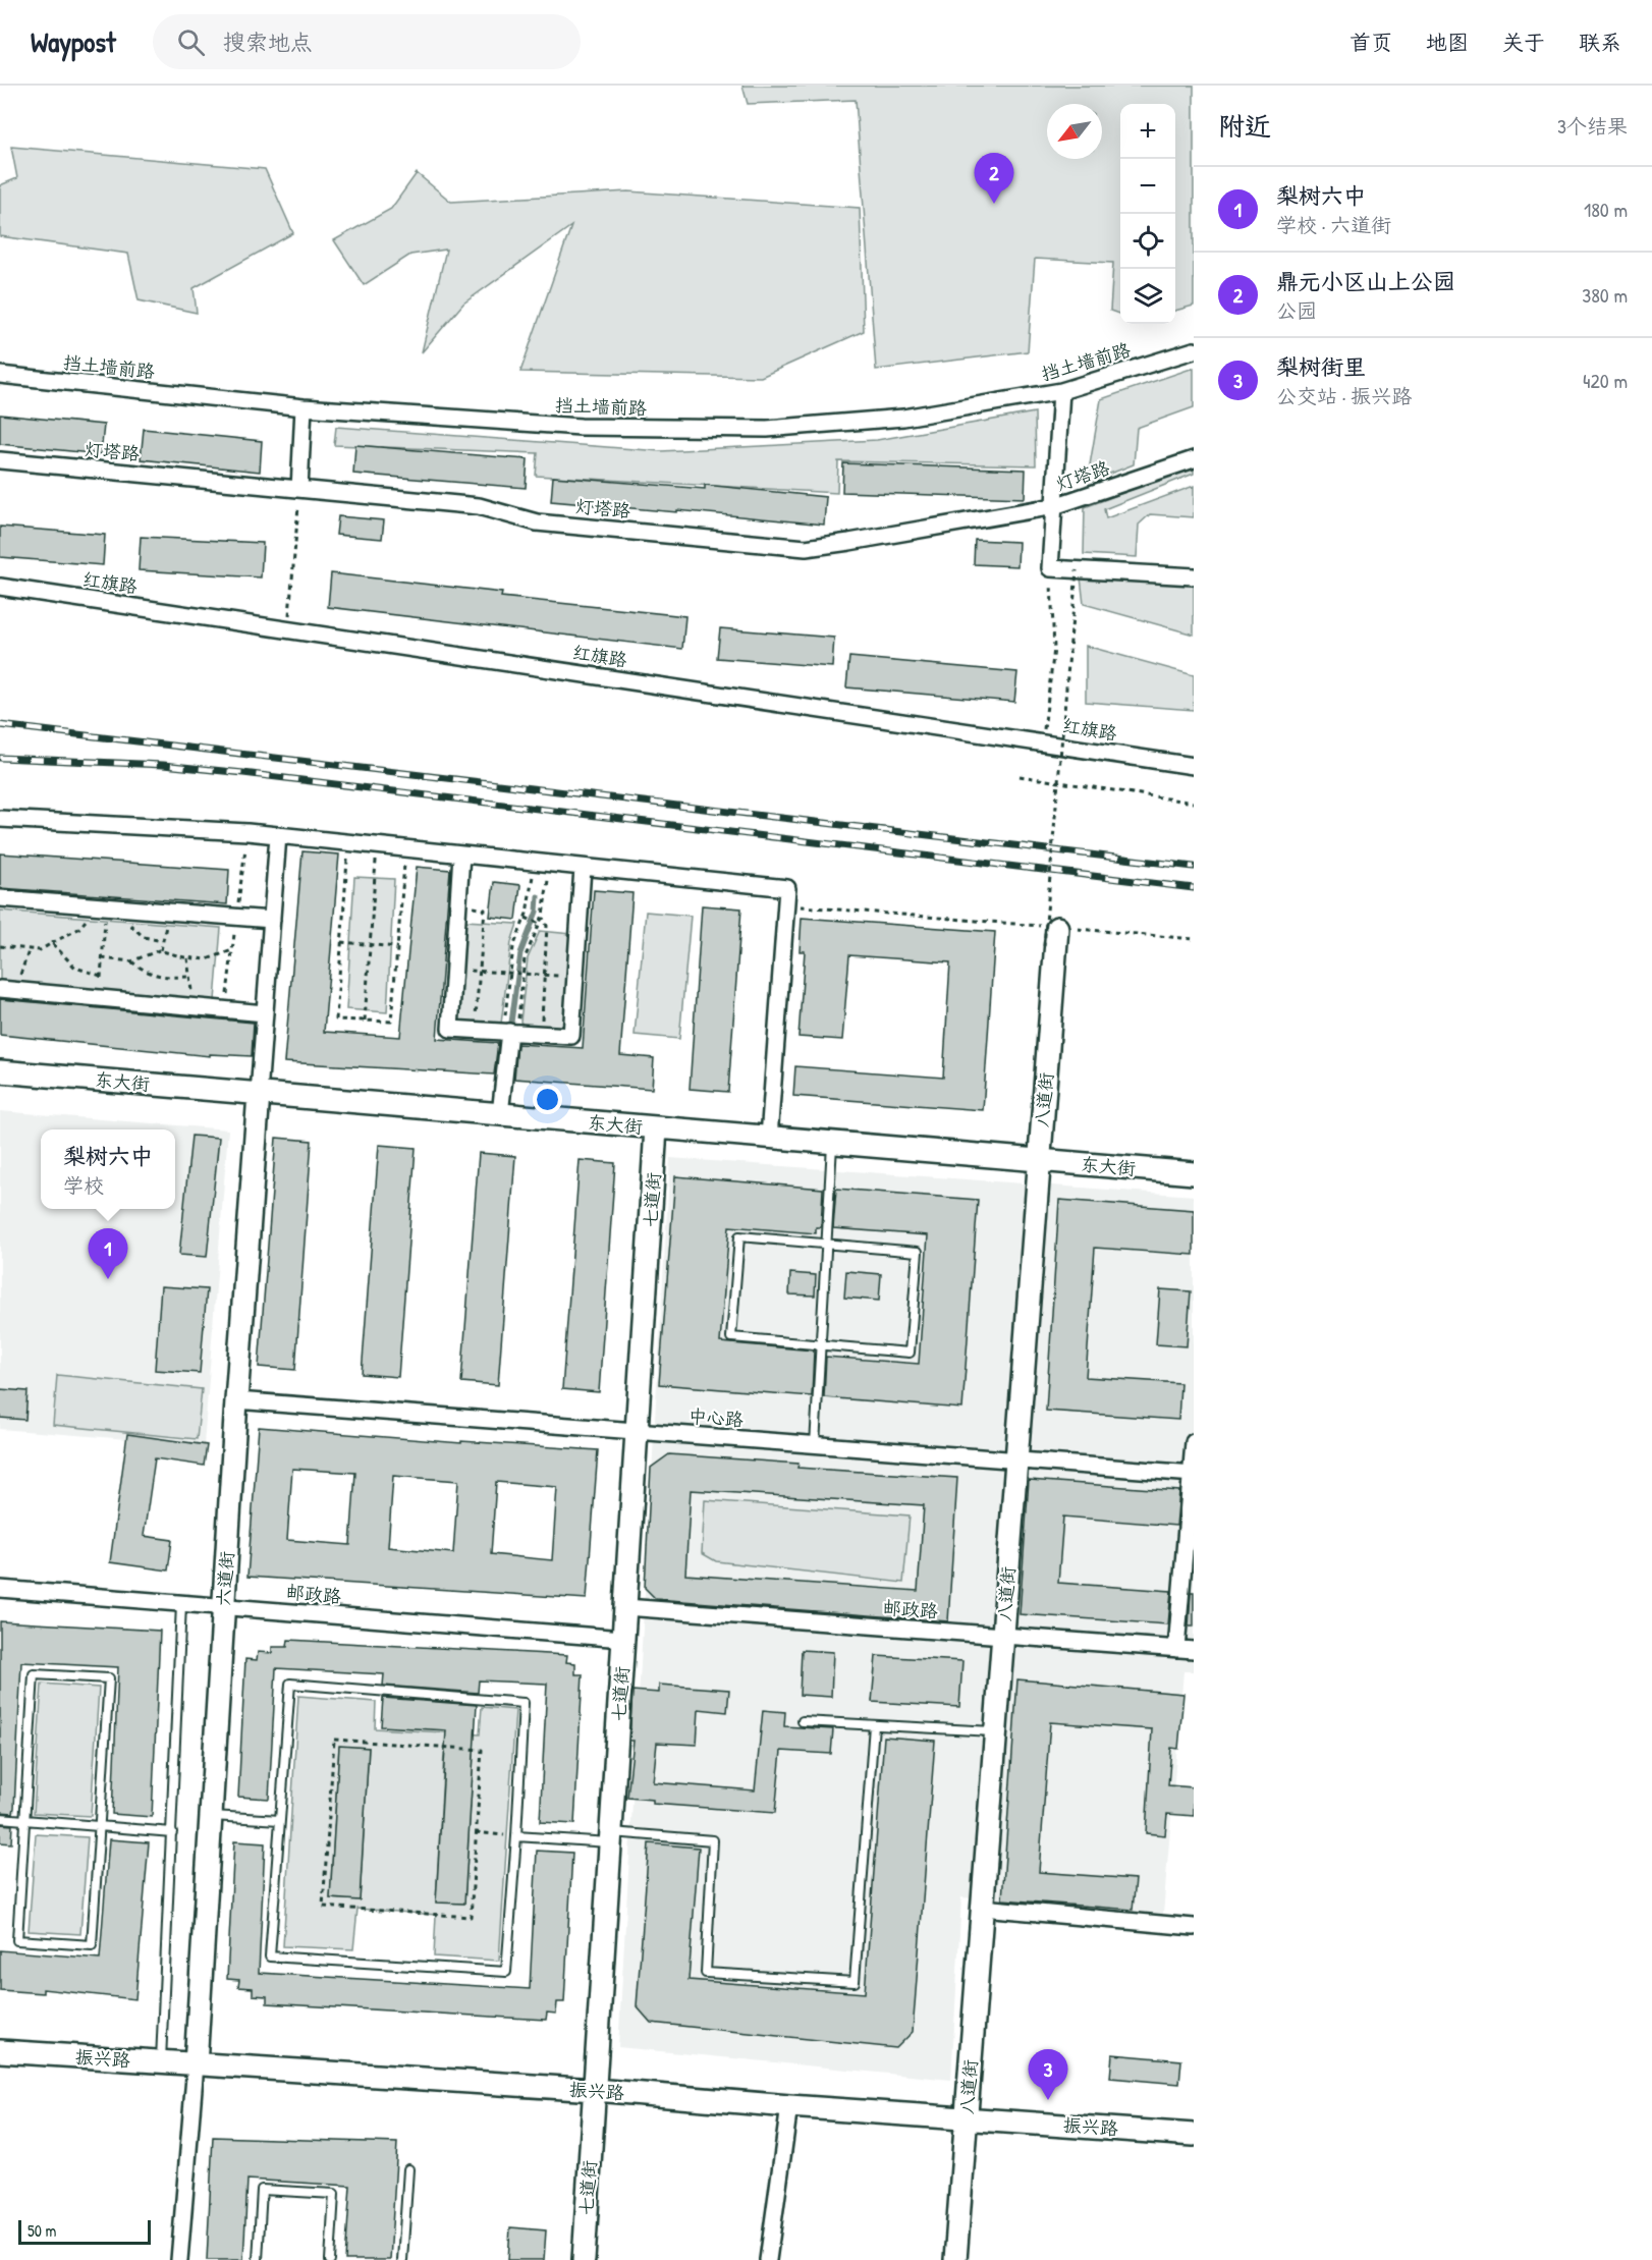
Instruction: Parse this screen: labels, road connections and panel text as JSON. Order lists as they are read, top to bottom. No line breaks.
{"streets":{"street":["挡土墙前路","灯塔路","红旗路","东大街","八道街","七道街","中心路","六道街","邮政路","振兴路"]},"crossings":[["东大街","八道街"],["东大街","七道街"],["东大街","六道街"],["八道街","中心路"],["八道街","邮政路"],["八道街","振兴路"],["七道街","中心路"],["七道街","邮政路"],["七道街","振兴路"],["中心路","六道街"],["六道街","邮政路"],["六道街","振兴路"]],"scale_bar":"50 m","north":"bottom left","page":{"header":"Waypost","search":"搜索地点","nav":["首页","地图","关于","联系"],"heading":["附近","3个结果"],"map_buttons":["+","−"],"pins":["2","1","3"],"list":[{"mark":"1","name":"梨树六中","note":"学校 · 六道街","value":"180 m"},{"mark":"2","name":"鼎元小区山上公园","note":"公园","value":"380 m"},{"mark":"3","name":"梨树街里","note":"公交站 · 振兴路","value":"420 m"}],"popup":["梨树六中","学校"],"scale":"50 m"}}
